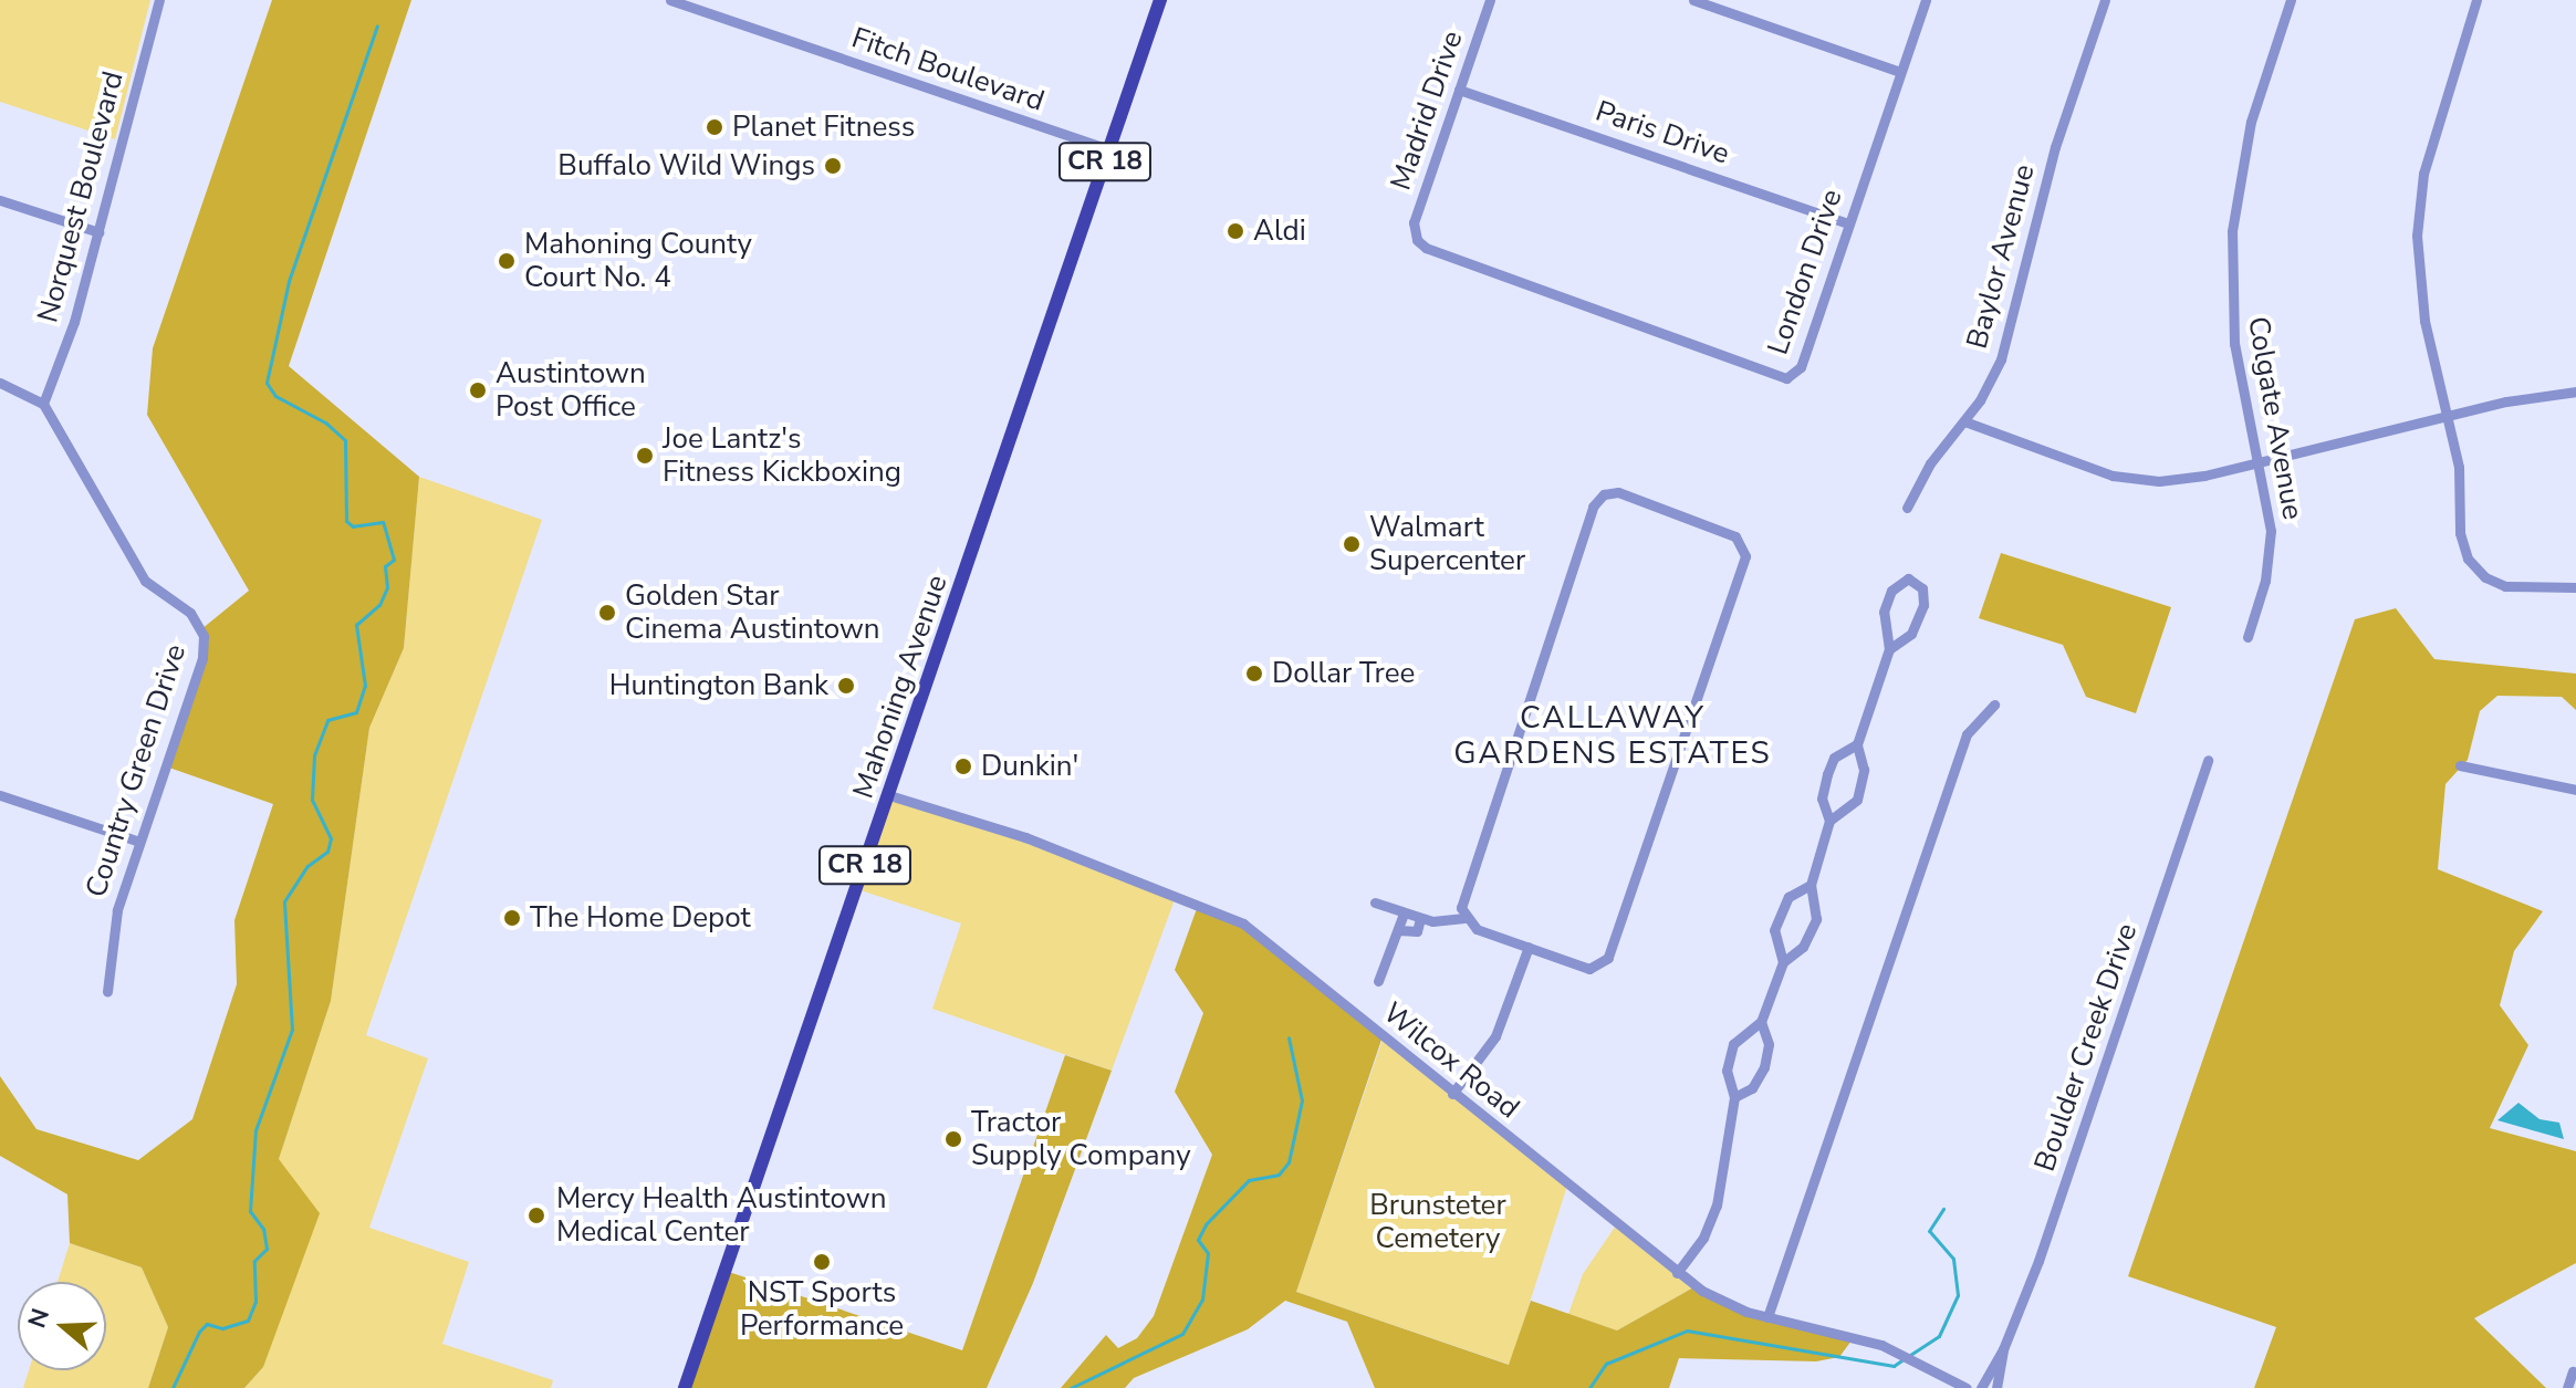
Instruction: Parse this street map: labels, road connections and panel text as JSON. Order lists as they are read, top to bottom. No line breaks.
{"streets":{"main road":["CR 18","Mahoning Avenue"],"street":["Fitch Boulevard","Madrid Drive","Paris Drive","Norquest Boulevard","Baylor Avenue","London Drive","Colgate Avenue","Country Green Drive","Boulder Creek Drive","Wilcox Road"]},"crossings":[["Fitch Boulevard","Mahoning Avenue"],["Madrid Drive","Paris Drive"],["Madrid Drive","London Drive"],["Paris Drive","London Drive"],["Norquest Boulevard","Country Green Drive"],["Mahoning Avenue","Wilcox Road"]],"districts":["CALLAWAY GARDENS ESTATES"],"parks":["Brunsteter Cemetery"],"places":["Planet Fitness","Buffalo Wild Wings","Aldi","Mahoning County Court No. 4","Austintown Post Office","Joe Lantz's Fitness Kickboxing","Walmart Supercenter","Golden Star Cinema Austintown","Dollar Tree","Huntington Bank","Dunkin'","The Home Depot","Tractor Supply Company","Mercy Health Austintown Medical Center","NST Sports Performance"],"north":"left"}
